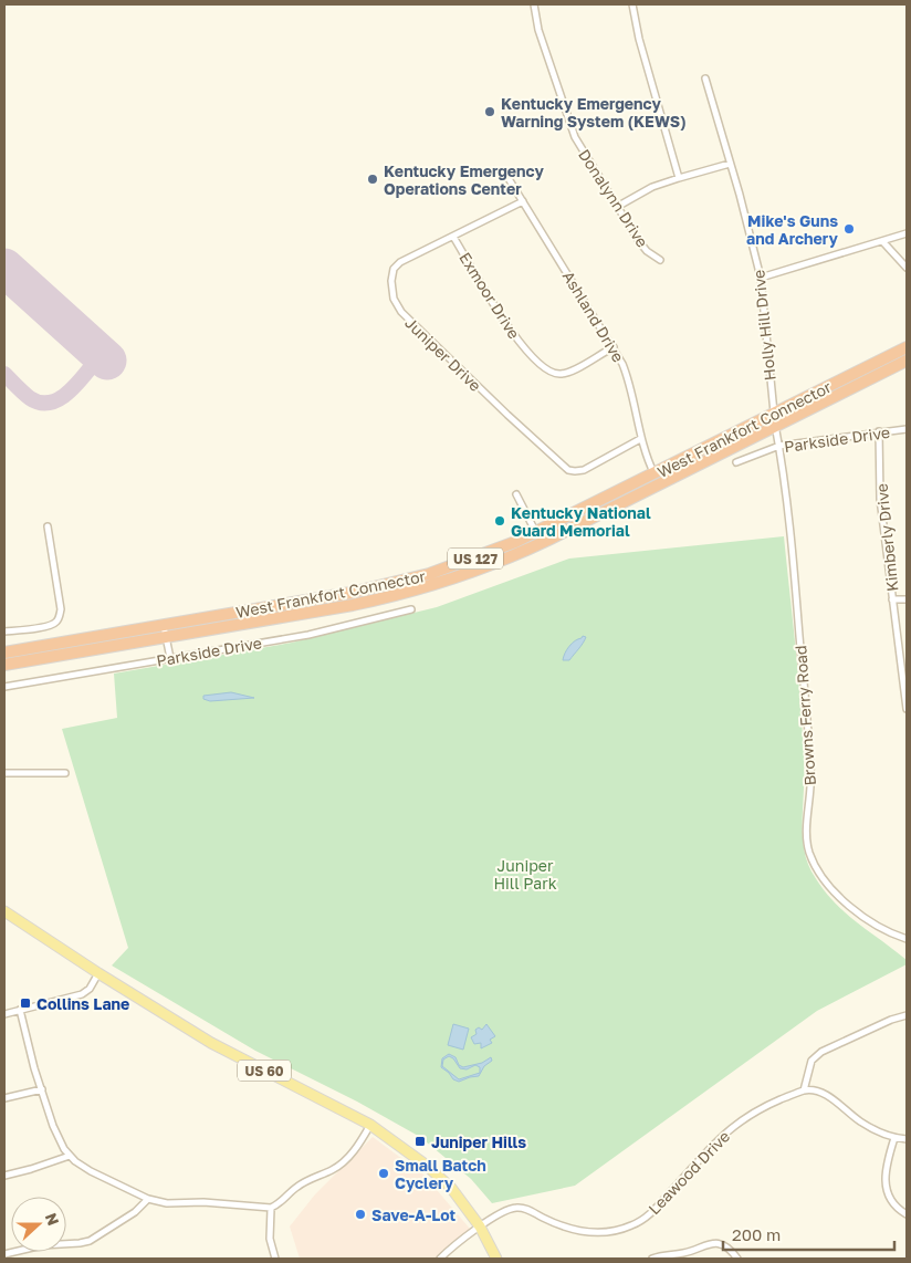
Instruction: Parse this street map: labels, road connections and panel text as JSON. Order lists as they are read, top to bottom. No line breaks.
{"streets":{"highway":["West Frankfort Connector","US 127"],"main road":["US 60"],"street":["Donalynn Drive","Exmoor Drive","Ashland Drive","Holly Hill Drive","Juniper Drive","Parkside Drive","Kimberly Drive","Browns Ferry Road","Leawood Drive"]},"crossings":[["Exmoor Drive","Ashland Drive"],["Exmoor Drive","Juniper Drive"],["Ashland Drive","Juniper Drive"],["Ashland Drive","West Frankfort Connector"],["Holly Hill Drive","West Frankfort Connector"],["Holly Hill Drive","Parkside Drive"],["Holly Hill Drive","Browns Ferry Road"],["Parkside Drive","Kimberly Drive"],["Parkside Drive","Browns Ferry Road"],["US 60","Leawood Drive"]],"parks":["Juniper Hill Park"],"places":{"other":["Kentucky Emergency Warning System (KEWS)","Kentucky Emergency Operations Center","Mike's Guns and Archery","Kentucky National Guard Memorial","Small Batch Cyclery","Save-A-Lot"],"transit":["Collins Lane","Juniper Hills"]},"scale_bar":"200 m","north":"right"}
